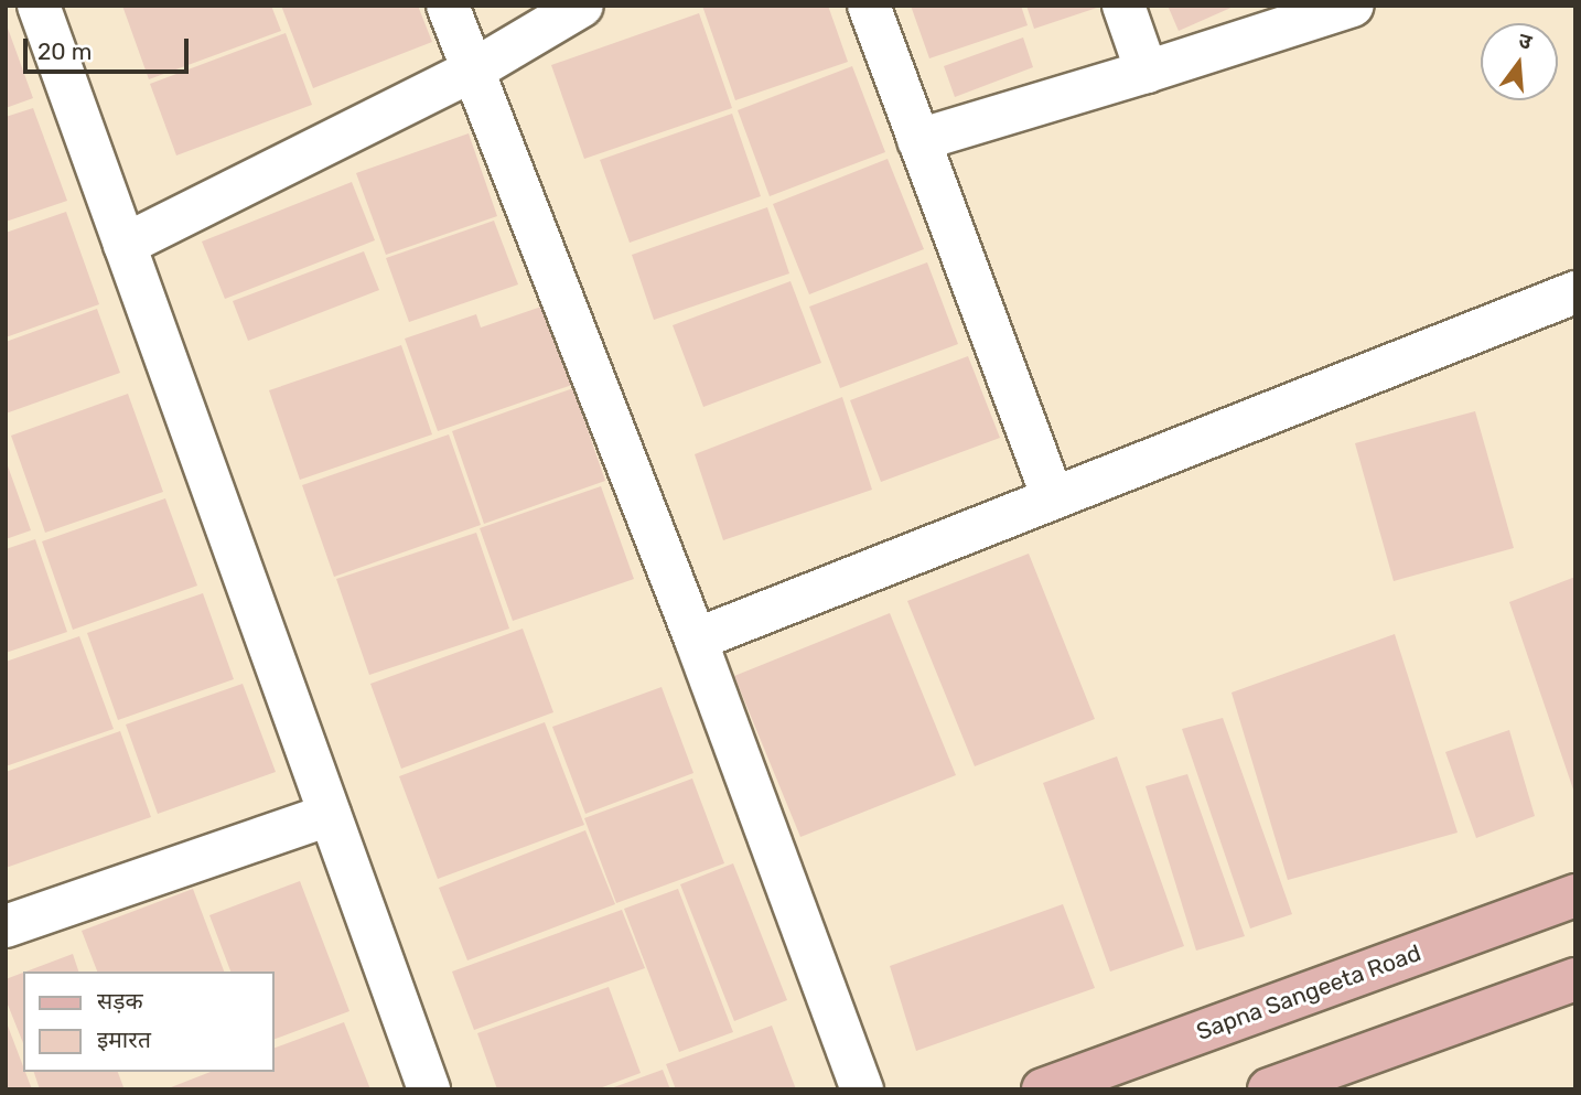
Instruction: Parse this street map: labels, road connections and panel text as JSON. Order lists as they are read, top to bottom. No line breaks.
{"streets":{"main road":["Sapna Sangeeta Road"]},"legend":["सड़क","इमारत"],"scale_bar":"20 m","north":"top"}
